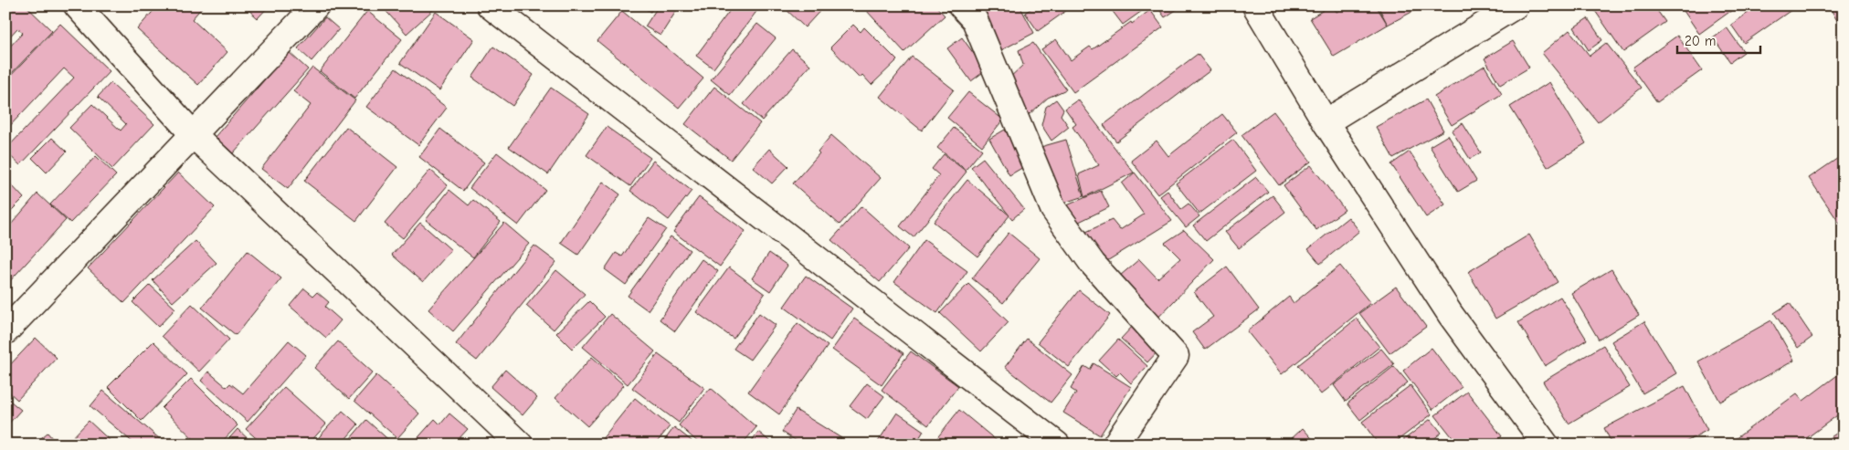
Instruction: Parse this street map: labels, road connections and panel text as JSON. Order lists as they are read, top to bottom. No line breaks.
{"scale_bar":"20 m"}
